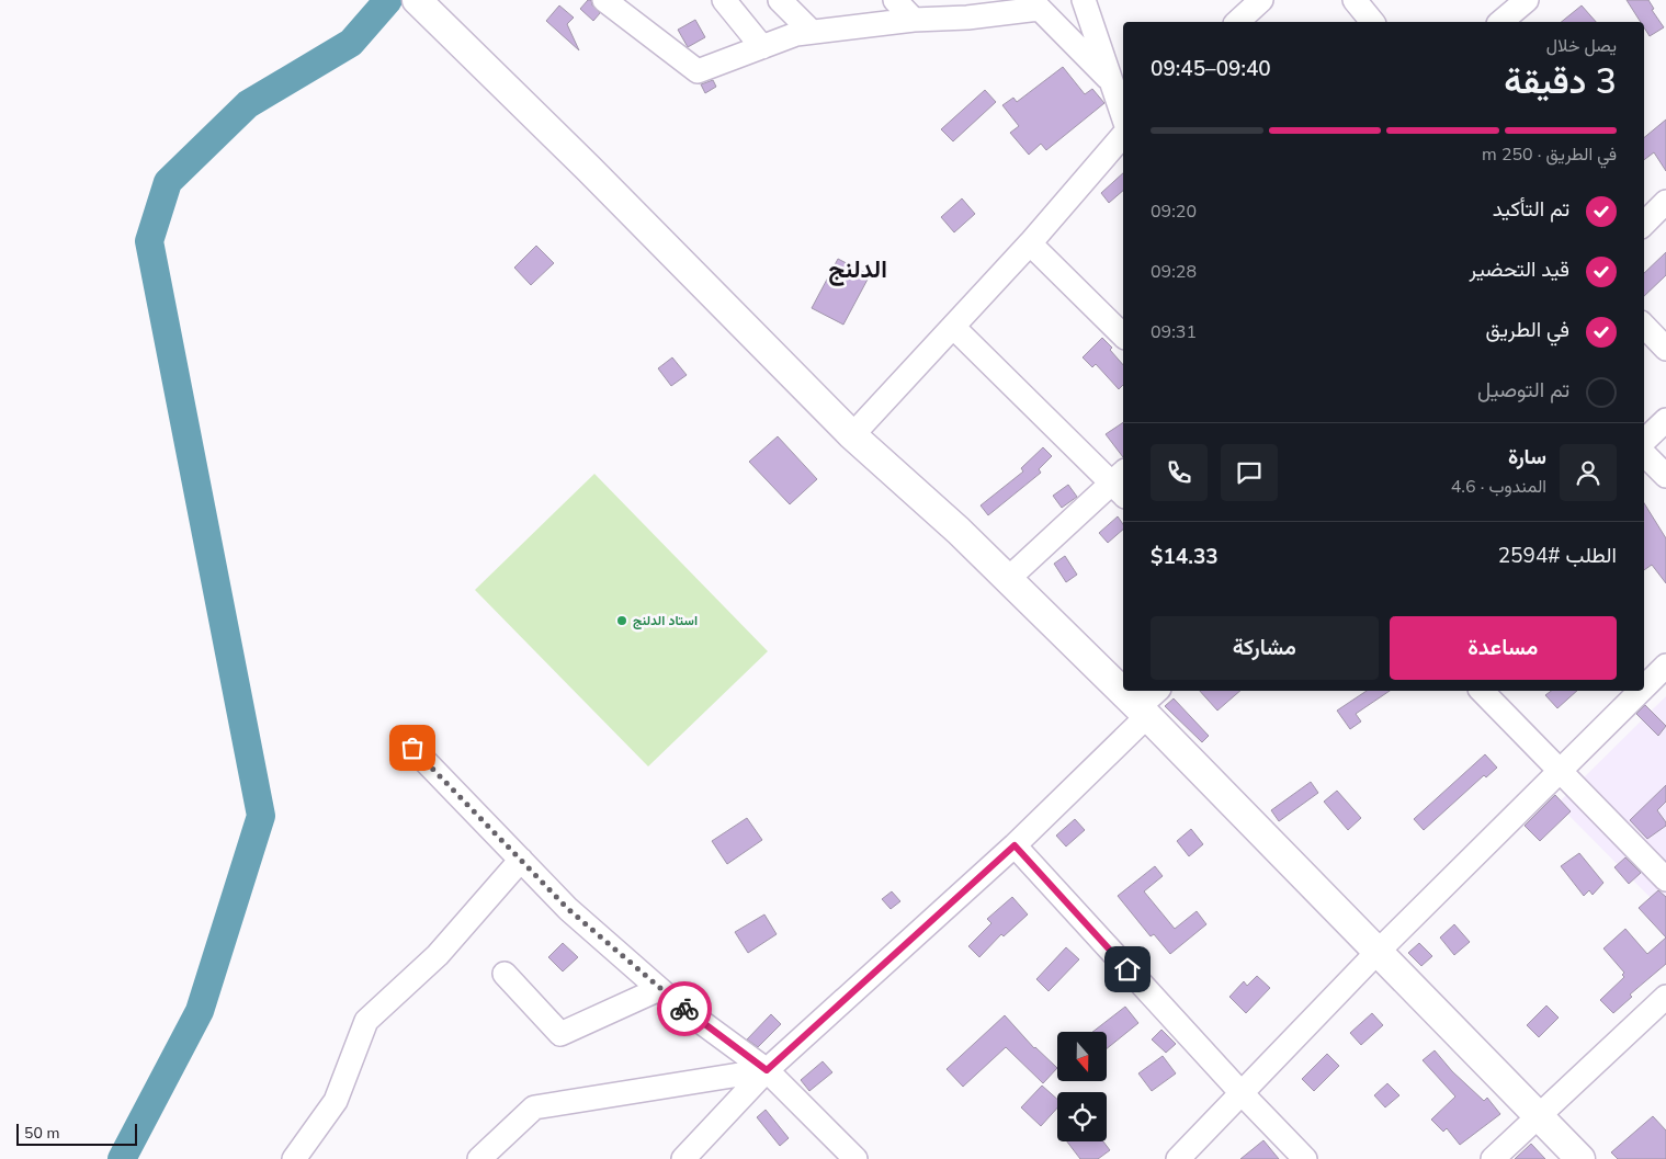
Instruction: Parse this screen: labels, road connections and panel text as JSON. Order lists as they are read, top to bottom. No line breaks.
{"districts":["الدلنج"],"places":["استاد الدلنج"],"scale_bar":"50 m","north":"bottom","page":{"heading":["3 دقيقة","يصل خلال","09:40–09:45"],"panel":["سارة","المندوب · 4.6","الطلب #2594","$14.33"],"bar":"في الطريق · 250 m","list":[["تم التأكيد","09:20"],["قيد التحضير","09:28"],["في الطريق","09:31"],"تم التوصيل"],"buttons":["مساعدة","مشاركة"],"scale":"50 m"}}
